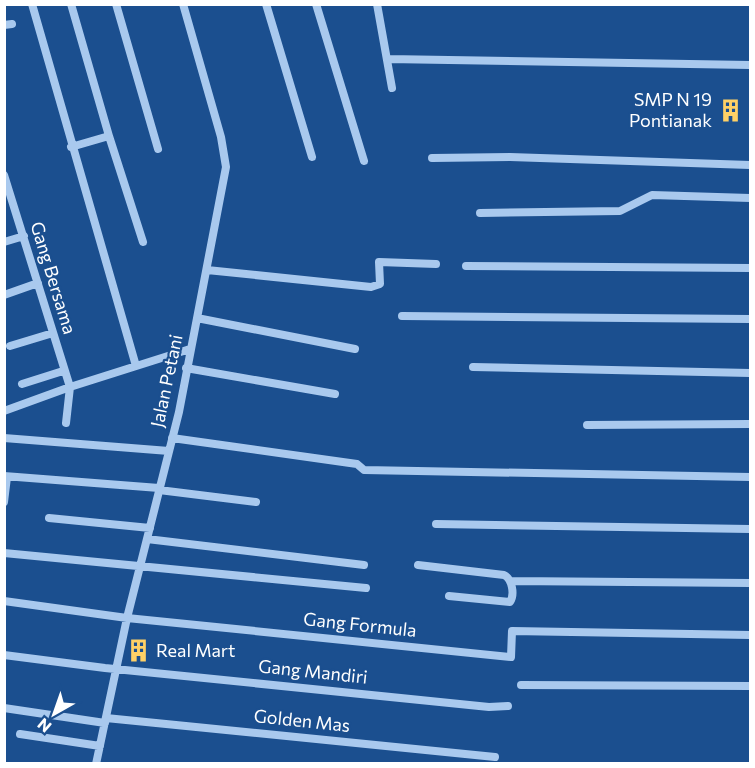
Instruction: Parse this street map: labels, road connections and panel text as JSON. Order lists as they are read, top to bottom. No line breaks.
{"streets":{"street":["Gang Bersama","Jalan Petani","Gang Formula","Gang Mandiri","Golden Mas"]},"crossings":[["Jalan Petani","Gang Formula"],["Jalan Petani","Gang Mandiri"],["Jalan Petani","Golden Mas"]],"places":{"building":["SMP N 19 Pontianak","Real Mart"]},"north":"bottom left"}
